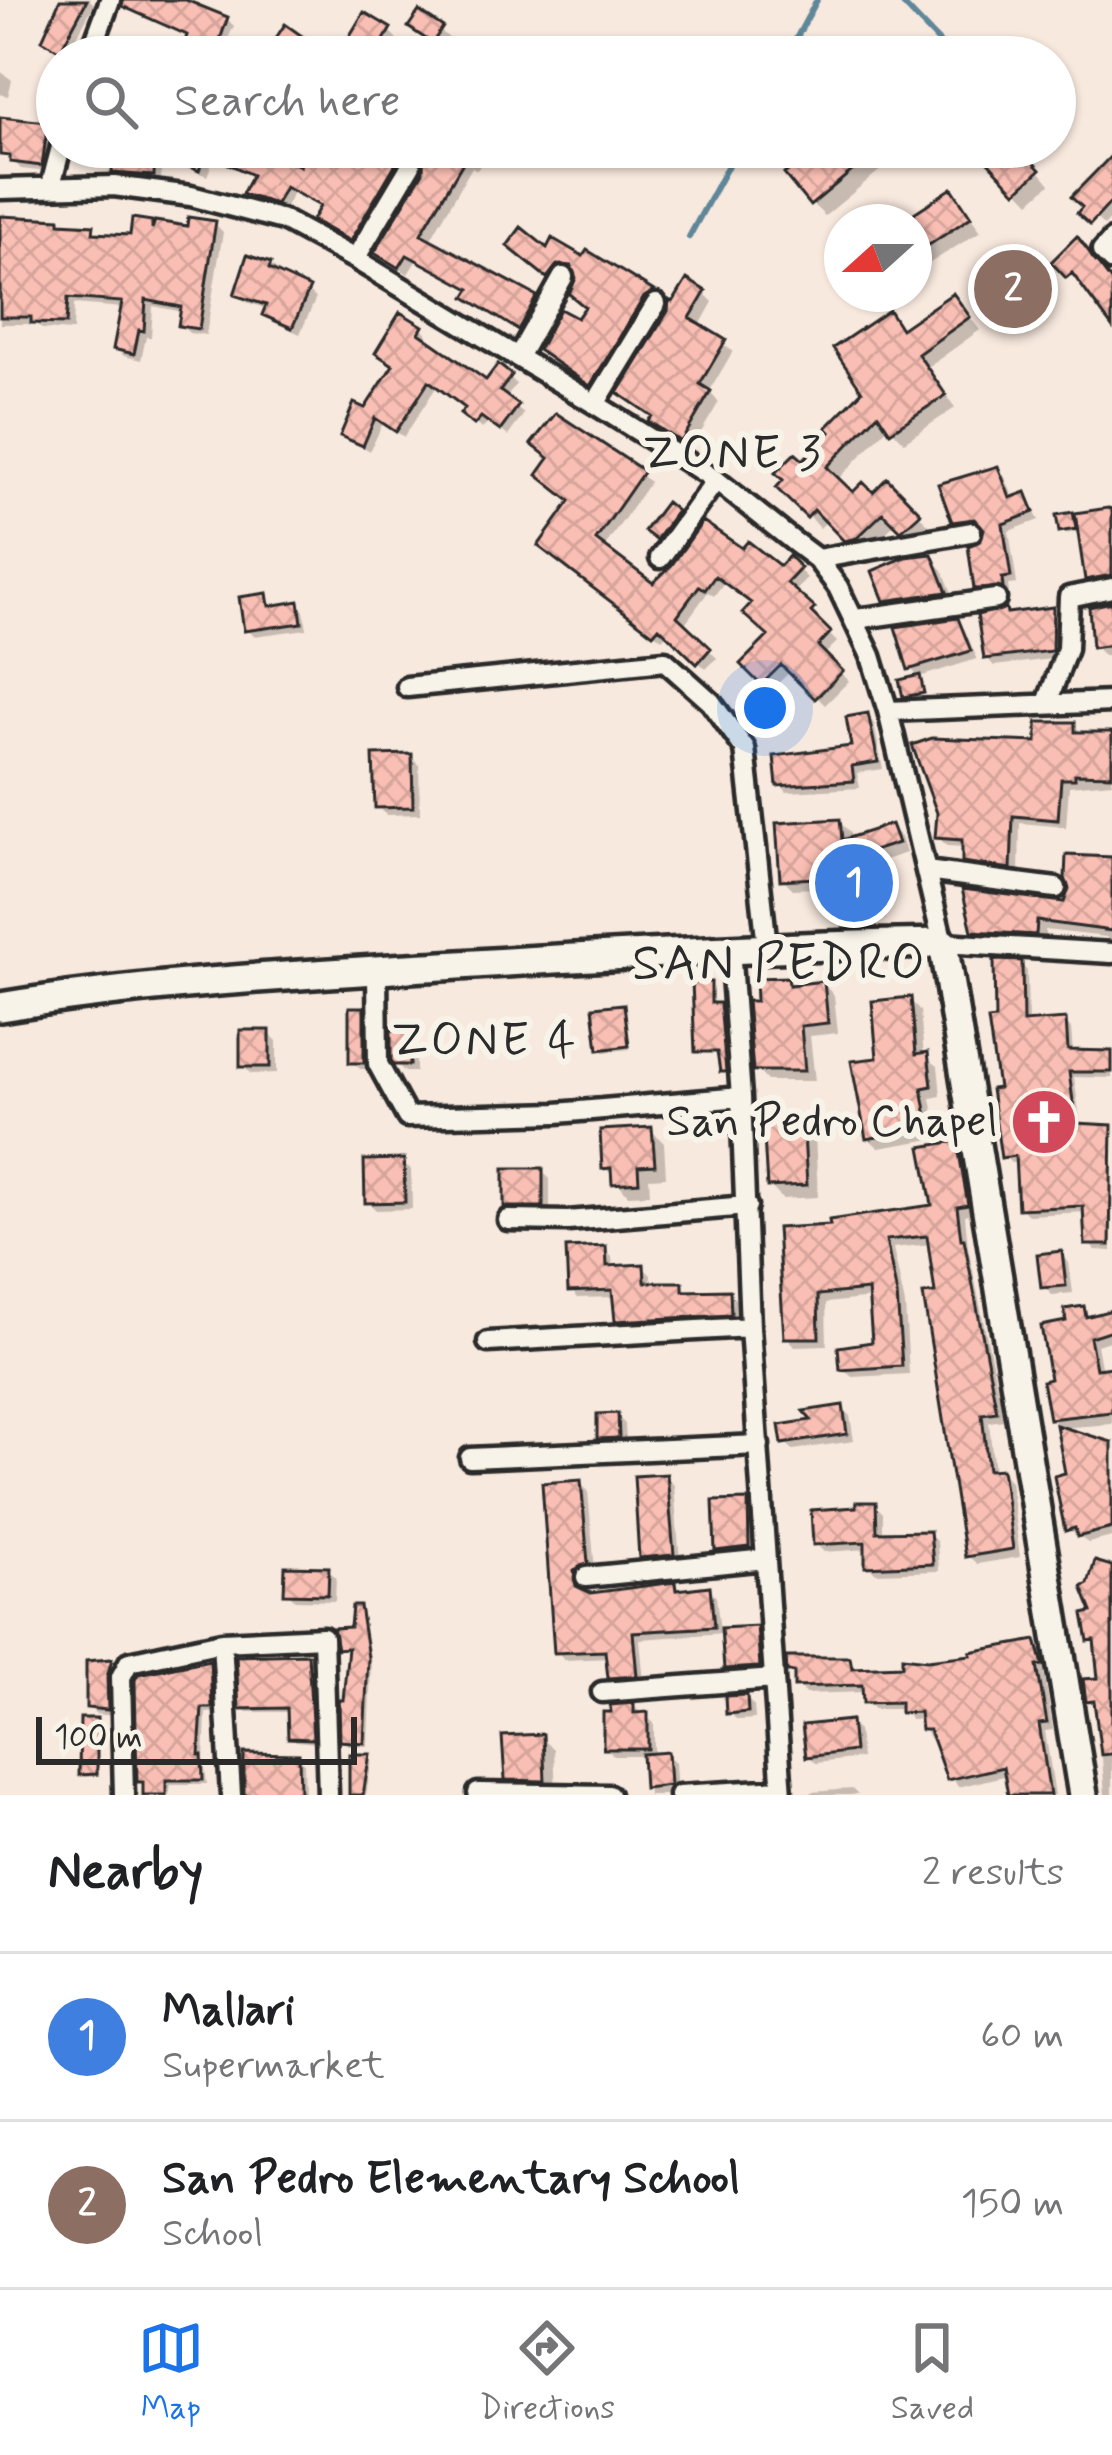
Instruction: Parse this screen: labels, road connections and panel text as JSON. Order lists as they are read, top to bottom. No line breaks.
{"districts":["ZONE 3","SAN PEDRO","ZONE 4"],"places":{"church":["San Pedro Chapel"]},"scale_bar":"100 m","north":"left","page":{"search":"Search here","pins":["2","1"],"scale":"100 m","heading":["Nearby","2 results"],"list":[{"mark":"1","name":"Mallari","note":"Supermarket","value":"60 m"},{"mark":"2","name":"San Pedro Elementary School","note":"School","value":"150 m"}],"nav":["Map","Directions","Saved"]}}
